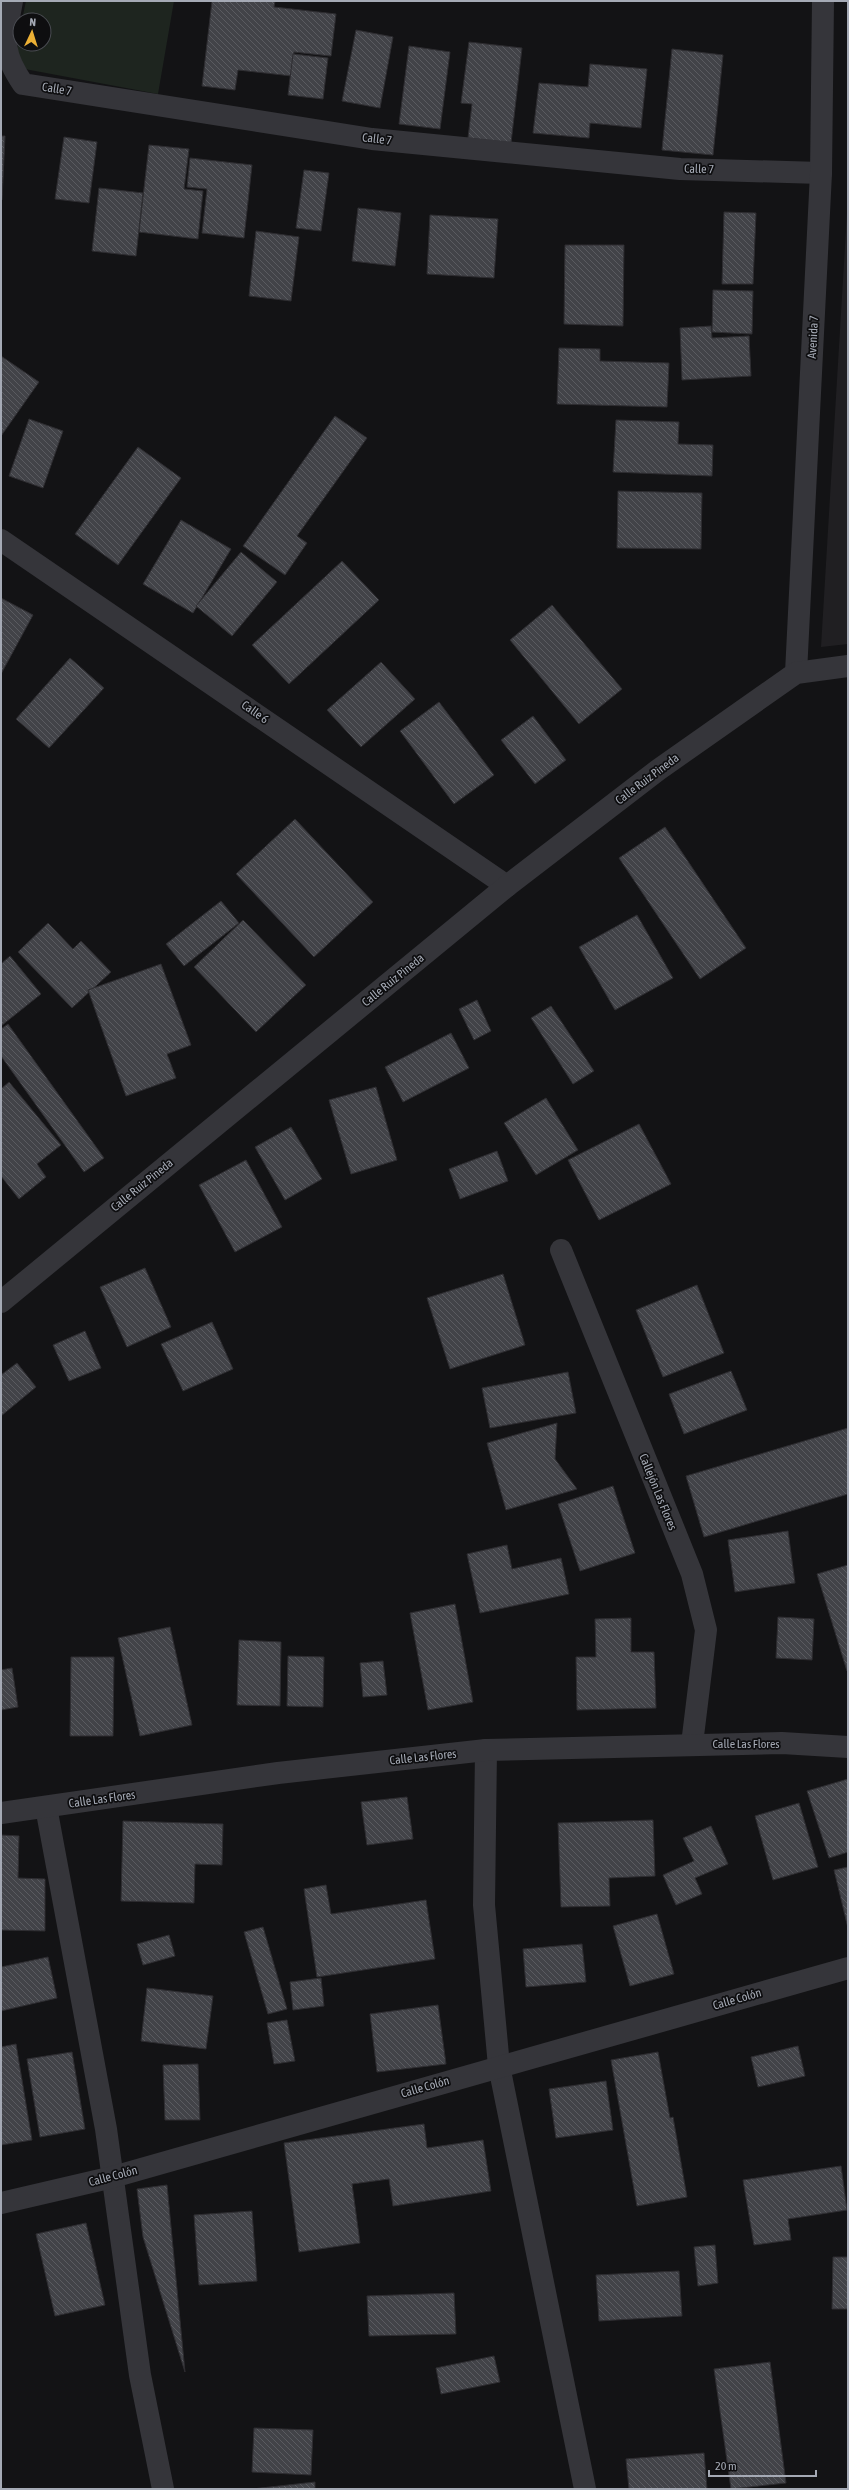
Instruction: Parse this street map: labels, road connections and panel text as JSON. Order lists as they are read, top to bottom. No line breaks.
{"streets":{"street":["Calle 7","Avenida 7","Calle 6","Calle Ruiz Pineda","Callejón Las Flores","Calle Las Flores","Calle Colón"]},"crossings":[["Calle 7","Avenida 7"],["Avenida 7","Calle Ruiz Pineda"],["Calle 6","Calle Ruiz Pineda"],["Callejón Las Flores","Calle Las Flores"]],"scale_bar":"20 m","north":"top"}
